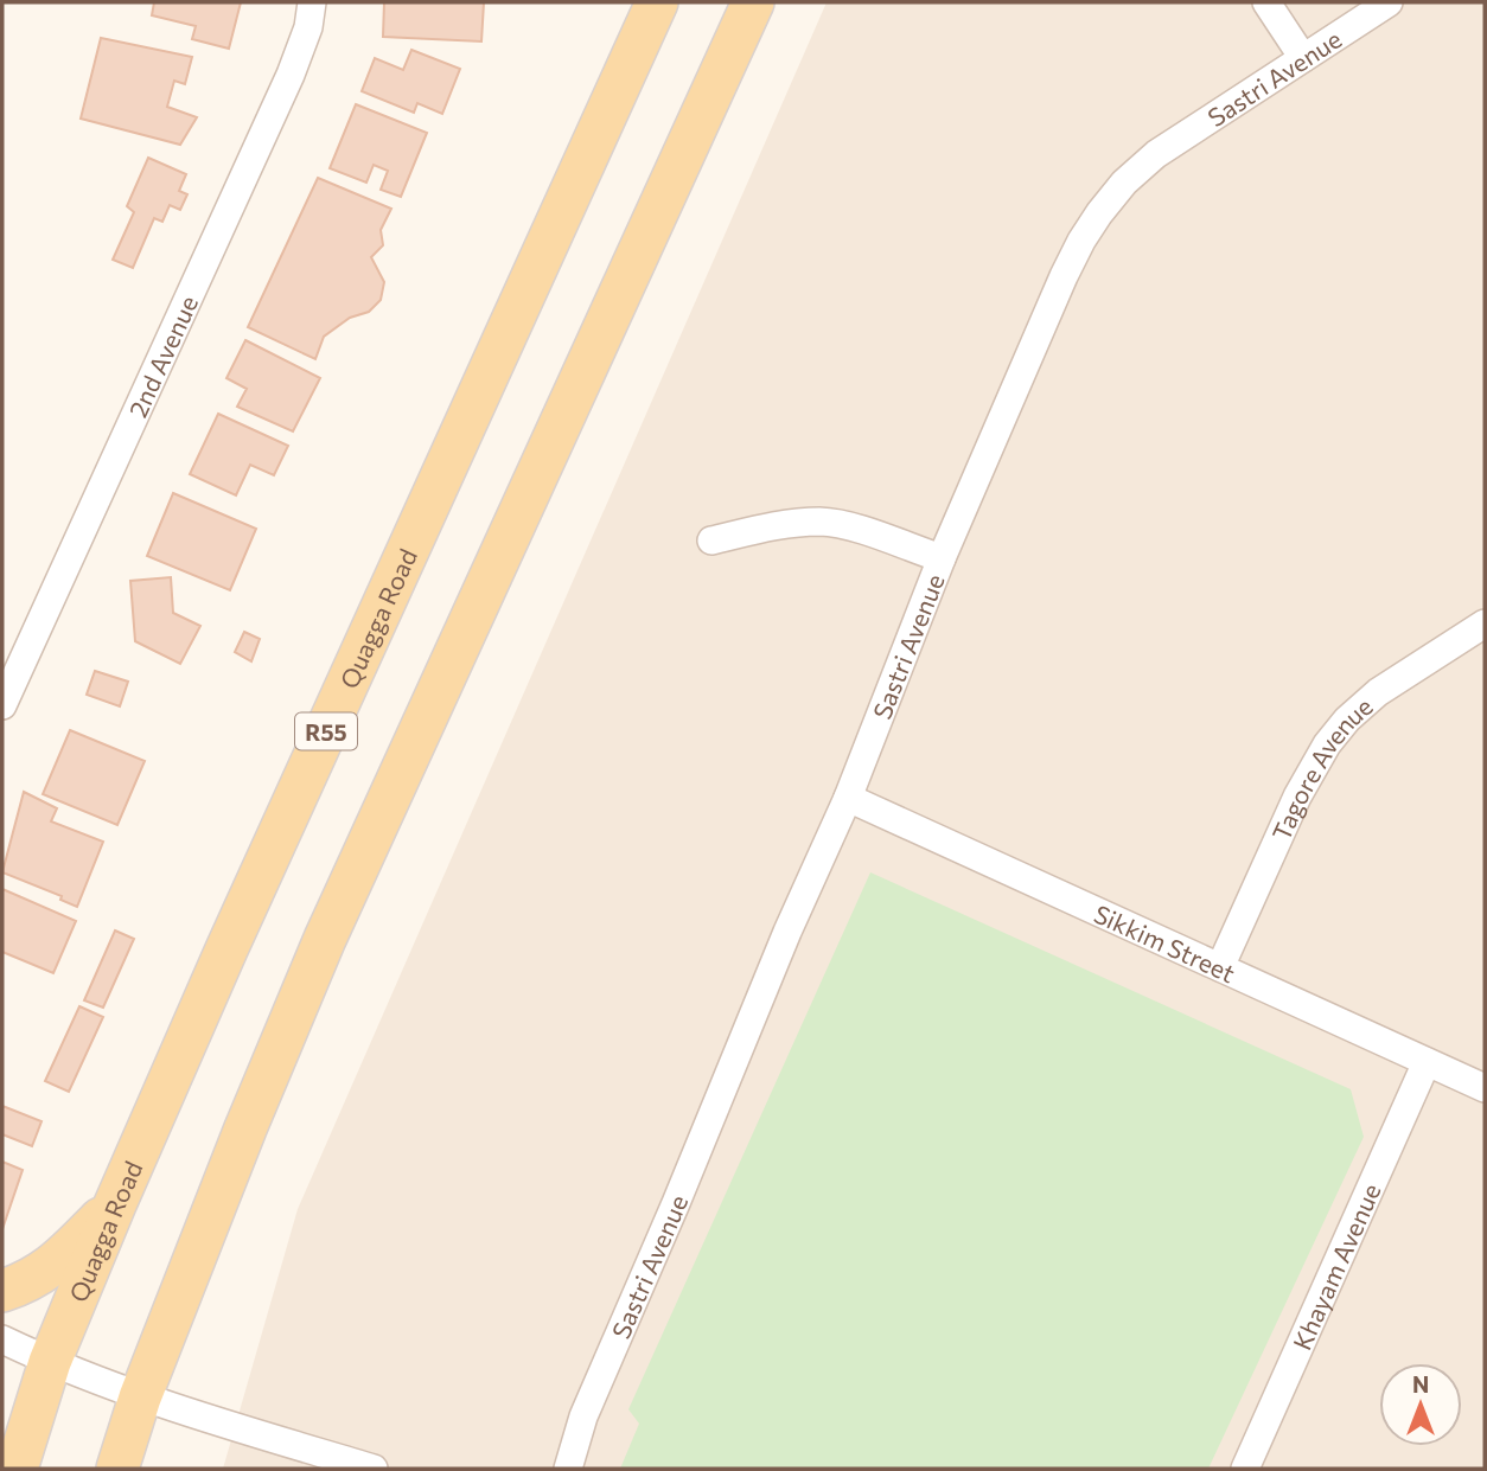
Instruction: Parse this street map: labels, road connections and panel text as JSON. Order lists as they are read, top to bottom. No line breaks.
{"streets":{"main road":["Quagga Road","R55"],"street":["Sastri Avenue","2nd Avenue","Tagore Avenue","Sikkim Street","Khayam Avenue"]},"crossings":[["Sastri Avenue","Sikkim Street"],["Tagore Avenue","Sikkim Street"],["Sikkim Street","Khayam Avenue"]],"north":"top"}
